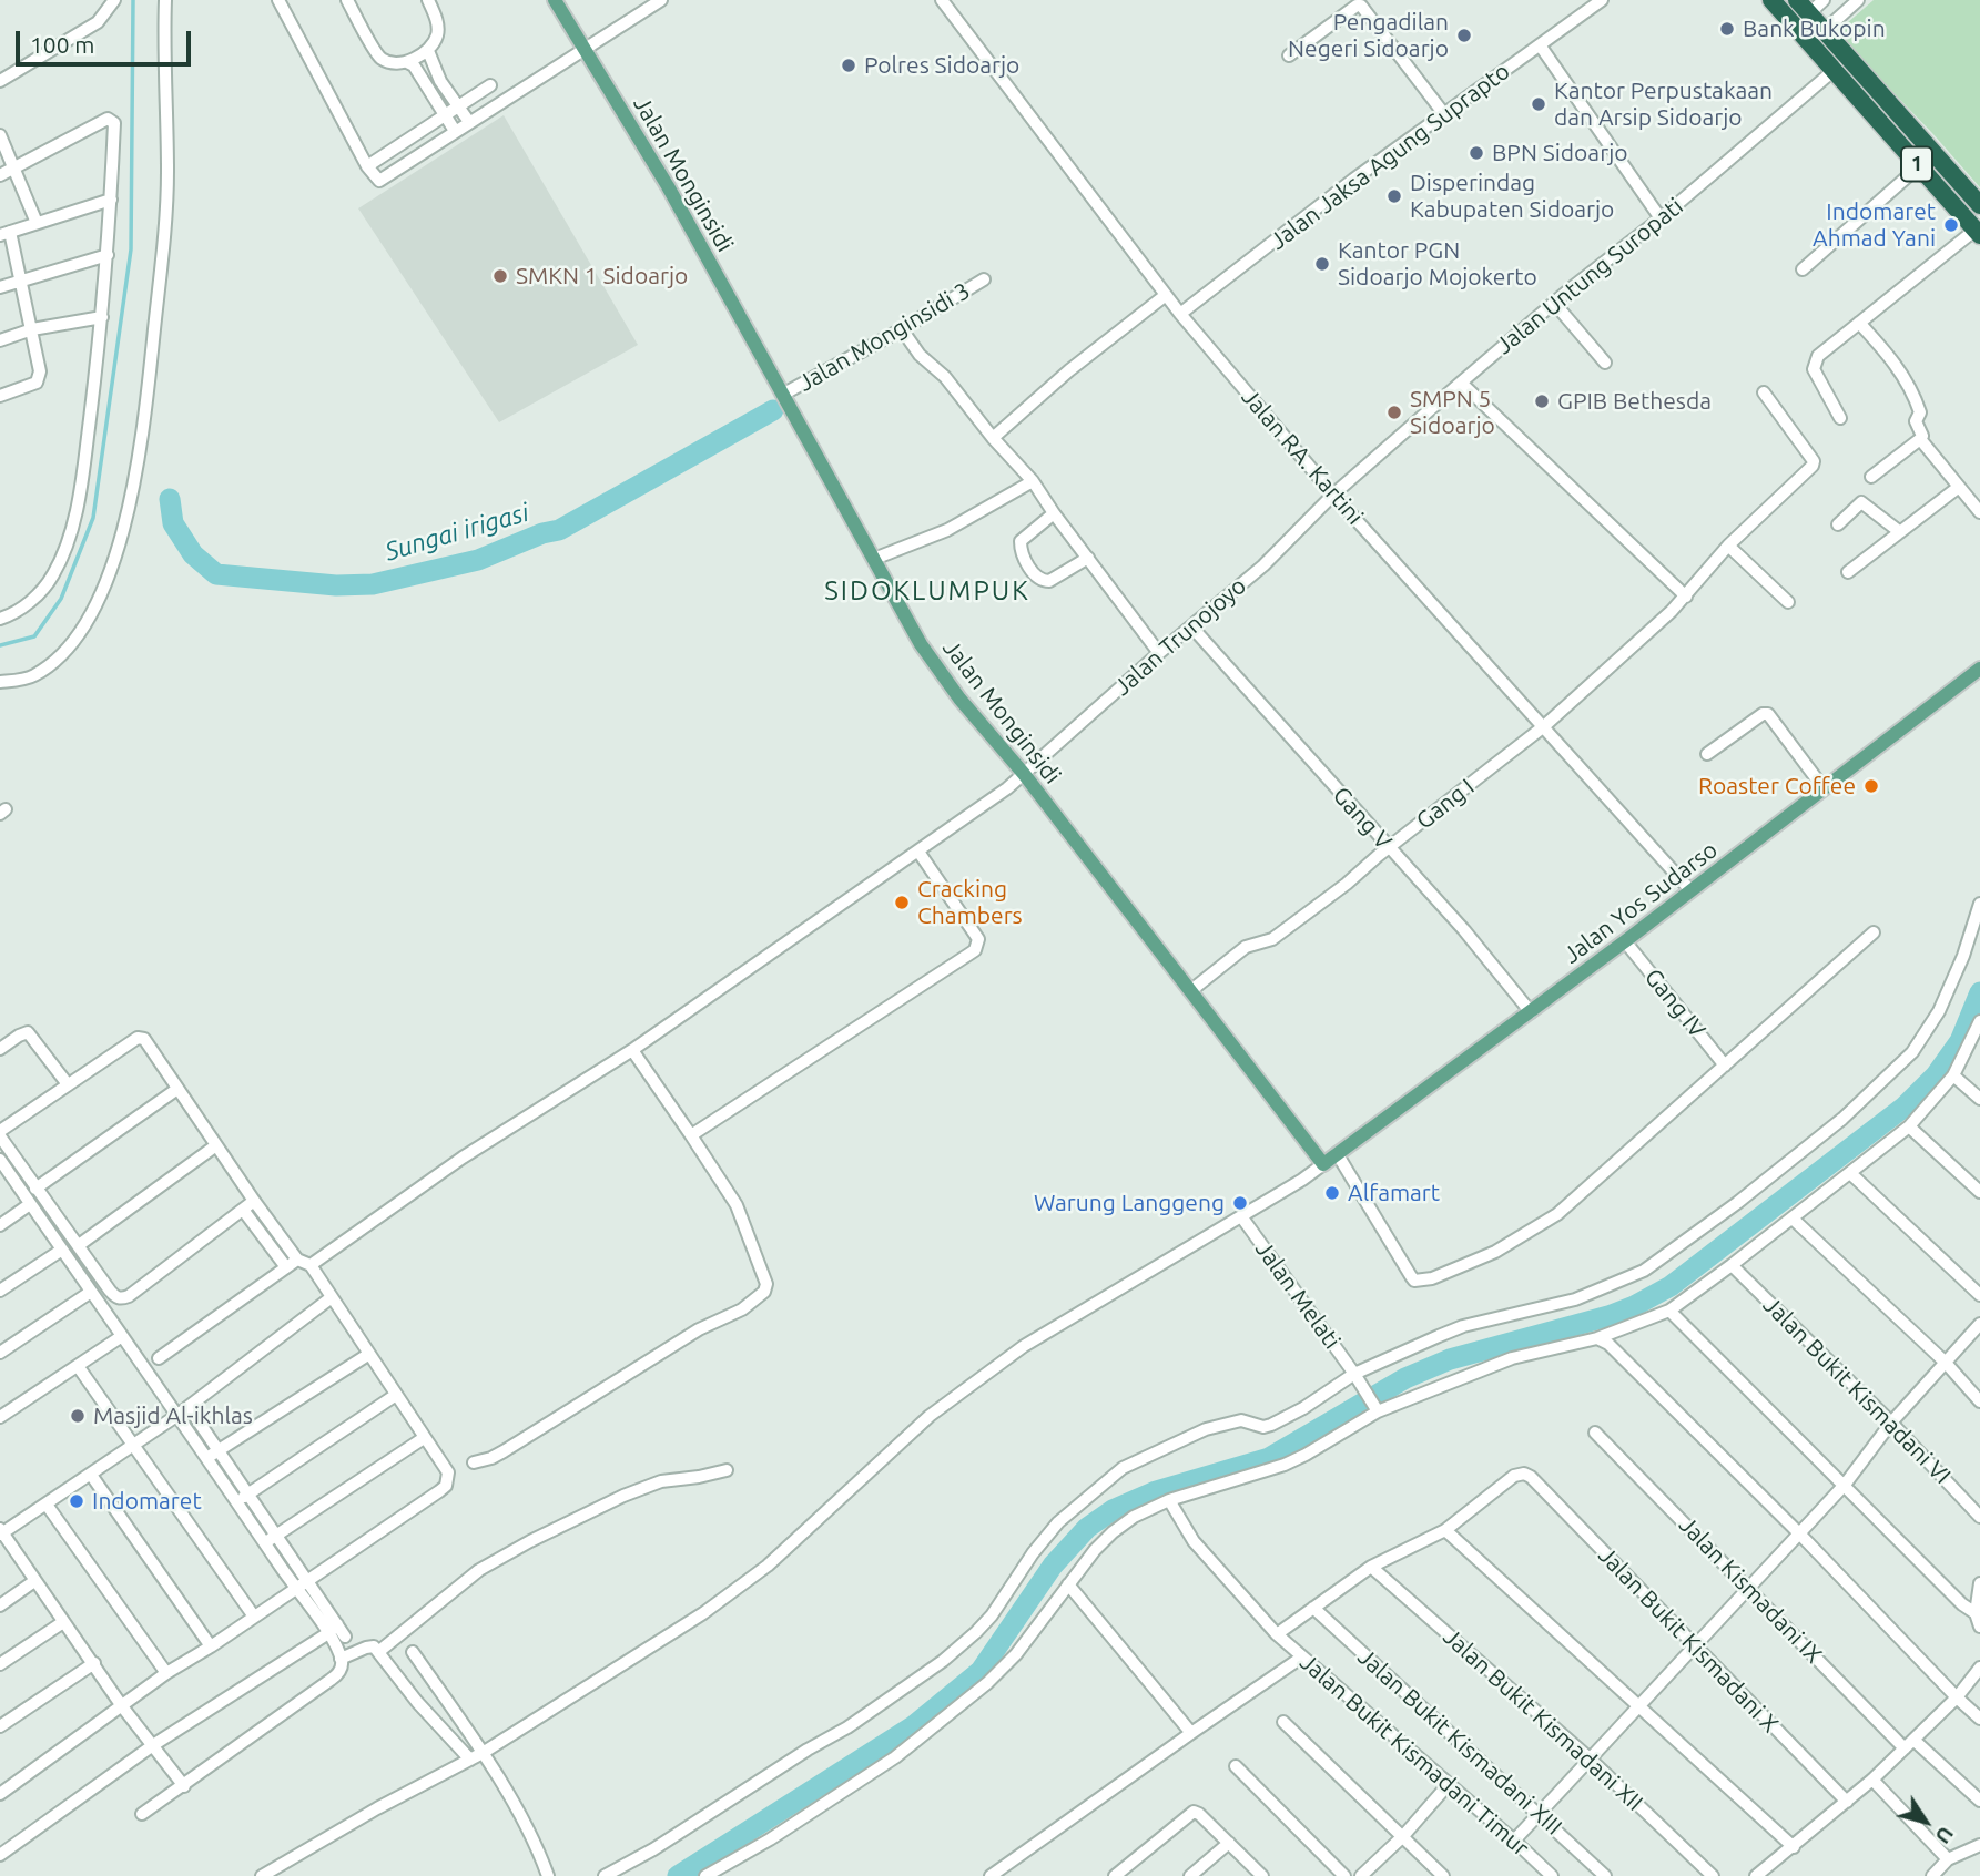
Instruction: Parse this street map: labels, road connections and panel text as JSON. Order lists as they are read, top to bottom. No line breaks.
{"streets":{"highway":["1"],"main road":["Jalan Monginsidi","Jalan Yos Sudarso"],"street":["Jalan Jaksa Agung Suprapto","Jalan Untung Suropati","Jalan Monginsidi 3","Jalan RA. Kartini","Jalan Trunojoyo","Gang I","Gang V","Gang IV","Jalan Melati","Jalan Bukit Kismadani VI","Jalan Kismadani IX","Jalan Bukit Kismadani X","Jalan Bukit Kismadani XII","Jalan Bukit Kismadani XIII","Jalan Bukit Kismadani Timur"]},"crossings":[["Jalan Jaksa Agung Suprapto","Jalan RA. Kartini"],["1","Jalan Untung Suropati"],["Jalan Monginsidi","Jalan Monginsidi 3"],["Jalan Monginsidi","Jalan Trunojoyo"],["Jalan Monginsidi","Gang I"],["Jalan Monginsidi","Jalan Yos Sudarso"],["Jalan Untung Suropati","Jalan RA. Kartini"],["Jalan Untung Suropati","Jalan Trunojoyo"],["Jalan RA. Kartini","Jalan Trunojoyo"],["Jalan RA. Kartini","Gang I"],["Jalan RA. Kartini","Jalan Yos Sudarso"],["Jalan Trunojoyo","Gang V"],["Gang I","Gang V"],["Gang V","Jalan Yos Sudarso"],["Jalan Yos Sudarso","Gang IV"]],"districts":["SIDOKLUMPUK"],"water":["Sungai irigasi"],"places":["Bank Bukopin","Pengadilan Negeri Sidoarjo","Polres Sidoarjo","Kantor Perpustakaan dan Arsip Sidoarjo","BPN Sidoarjo","Disperindag Kabupaten Sidoarjo","Indomaret Ahmad Yani","Kantor PGN Sidoarjo Mojokerto","SMKN 1 Sidoarjo","GPIB Bethesda","SMPN 5 Sidoarjo","Roaster Coffee","Cracking Chambers","Alfamart","Warung Langgeng","Masjid Al-ikhlas","Indomaret"],"scale_bar":"100 m","north":"bottom right"}
